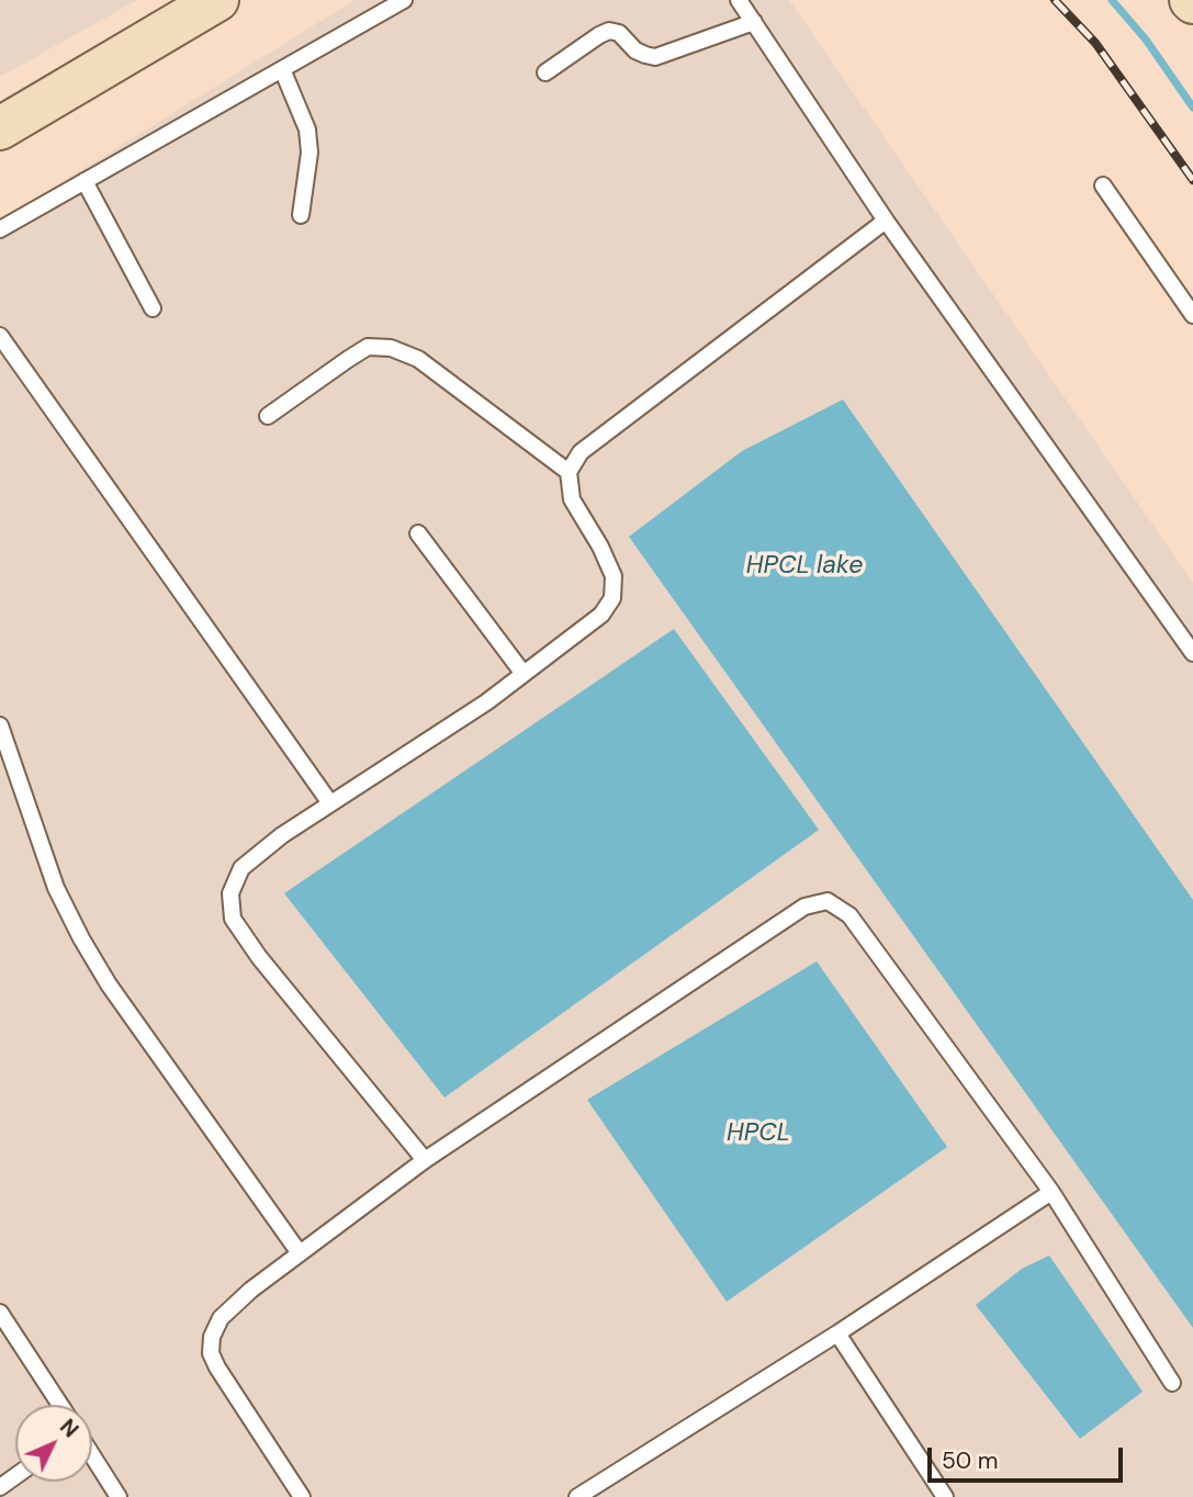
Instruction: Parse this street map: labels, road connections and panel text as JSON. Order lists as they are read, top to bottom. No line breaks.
{"water":["HPCL lake","HPCL"],"scale_bar":"50 m","north":"top right"}
